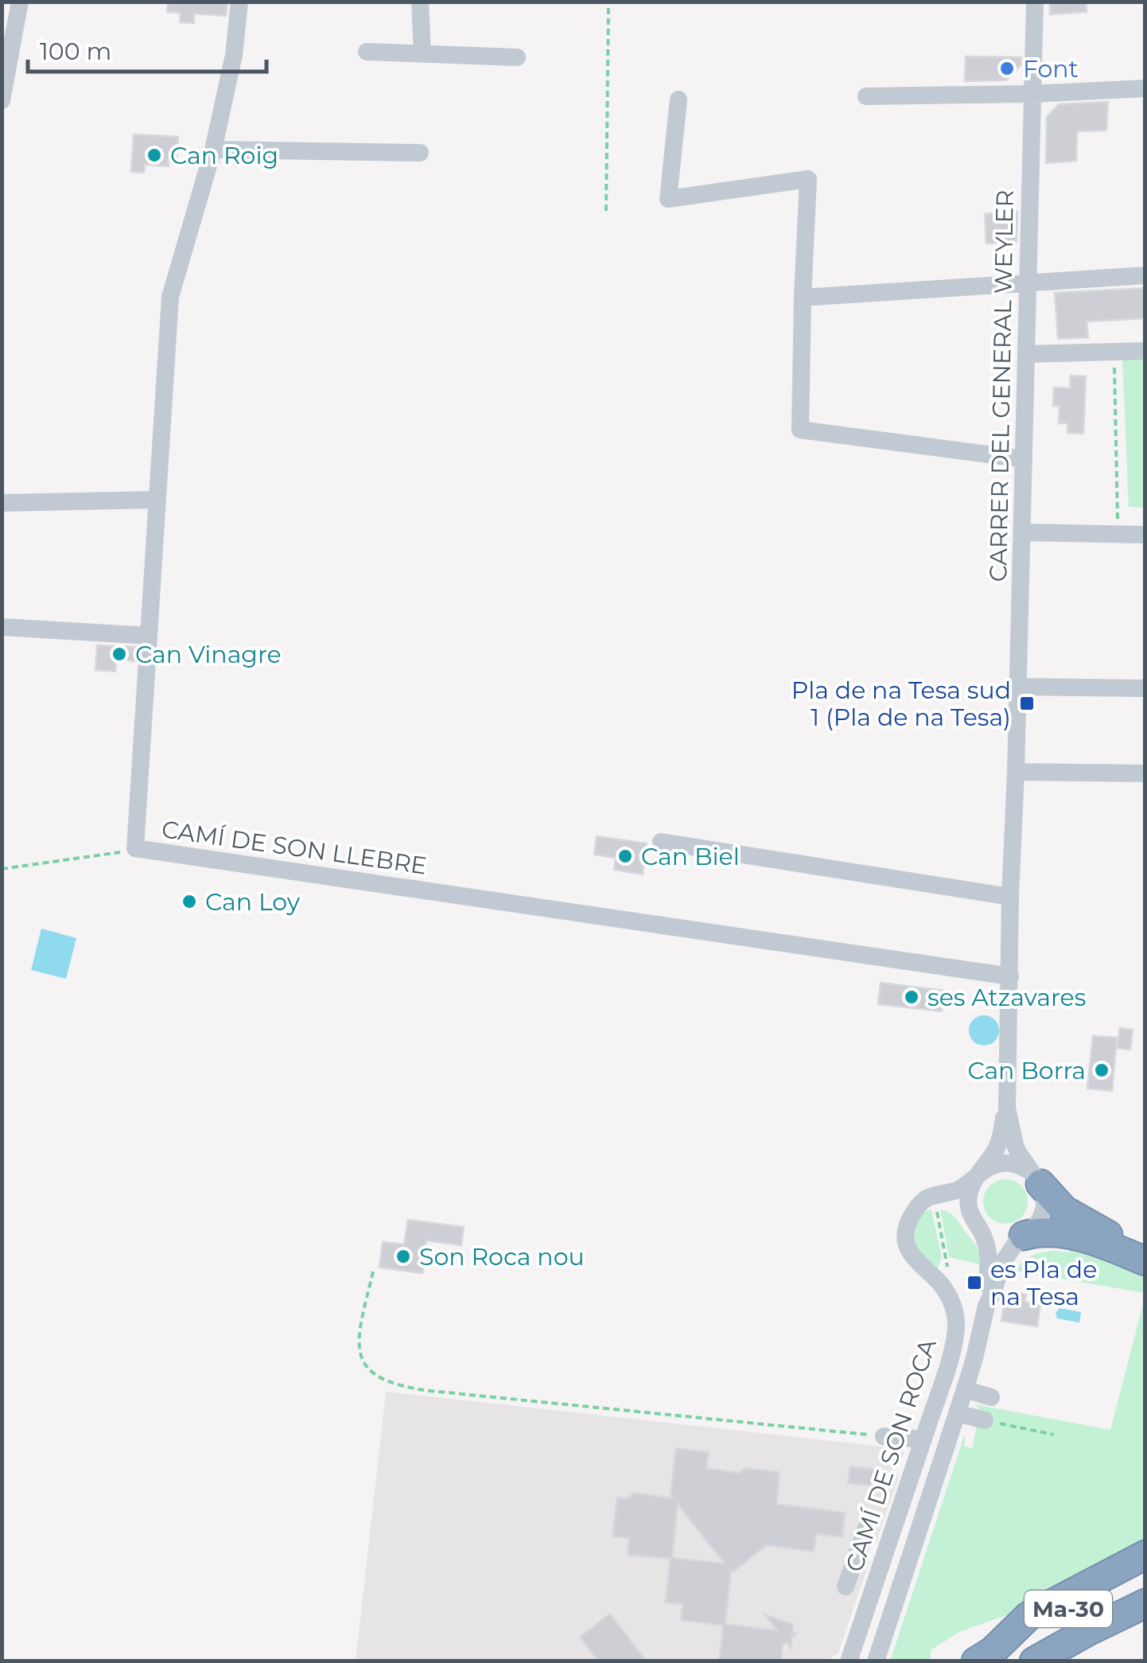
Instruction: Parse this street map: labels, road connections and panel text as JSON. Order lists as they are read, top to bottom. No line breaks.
{"streets":{"highway":["Ma-30"],"street":["CARRER DEL GENERAL WEYLER","CAMÍ DE SON LLEBRE","CAMÍ DE SON ROCA"]},"crossings":[["CARRER DEL GENERAL WEYLER","CAMÍ DE SON LLEBRE"]],"places":{"other":["Font","Can Roig","Can Vinagre","Can Biel","Can Loy","ses Atzavares","Can Borra","Son Roca nou"],"transit":["Pla de na Tesa sud 1 (Pla de na Tesa)","es Pla de na Tesa"]},"scale_bar":"100 m"}
